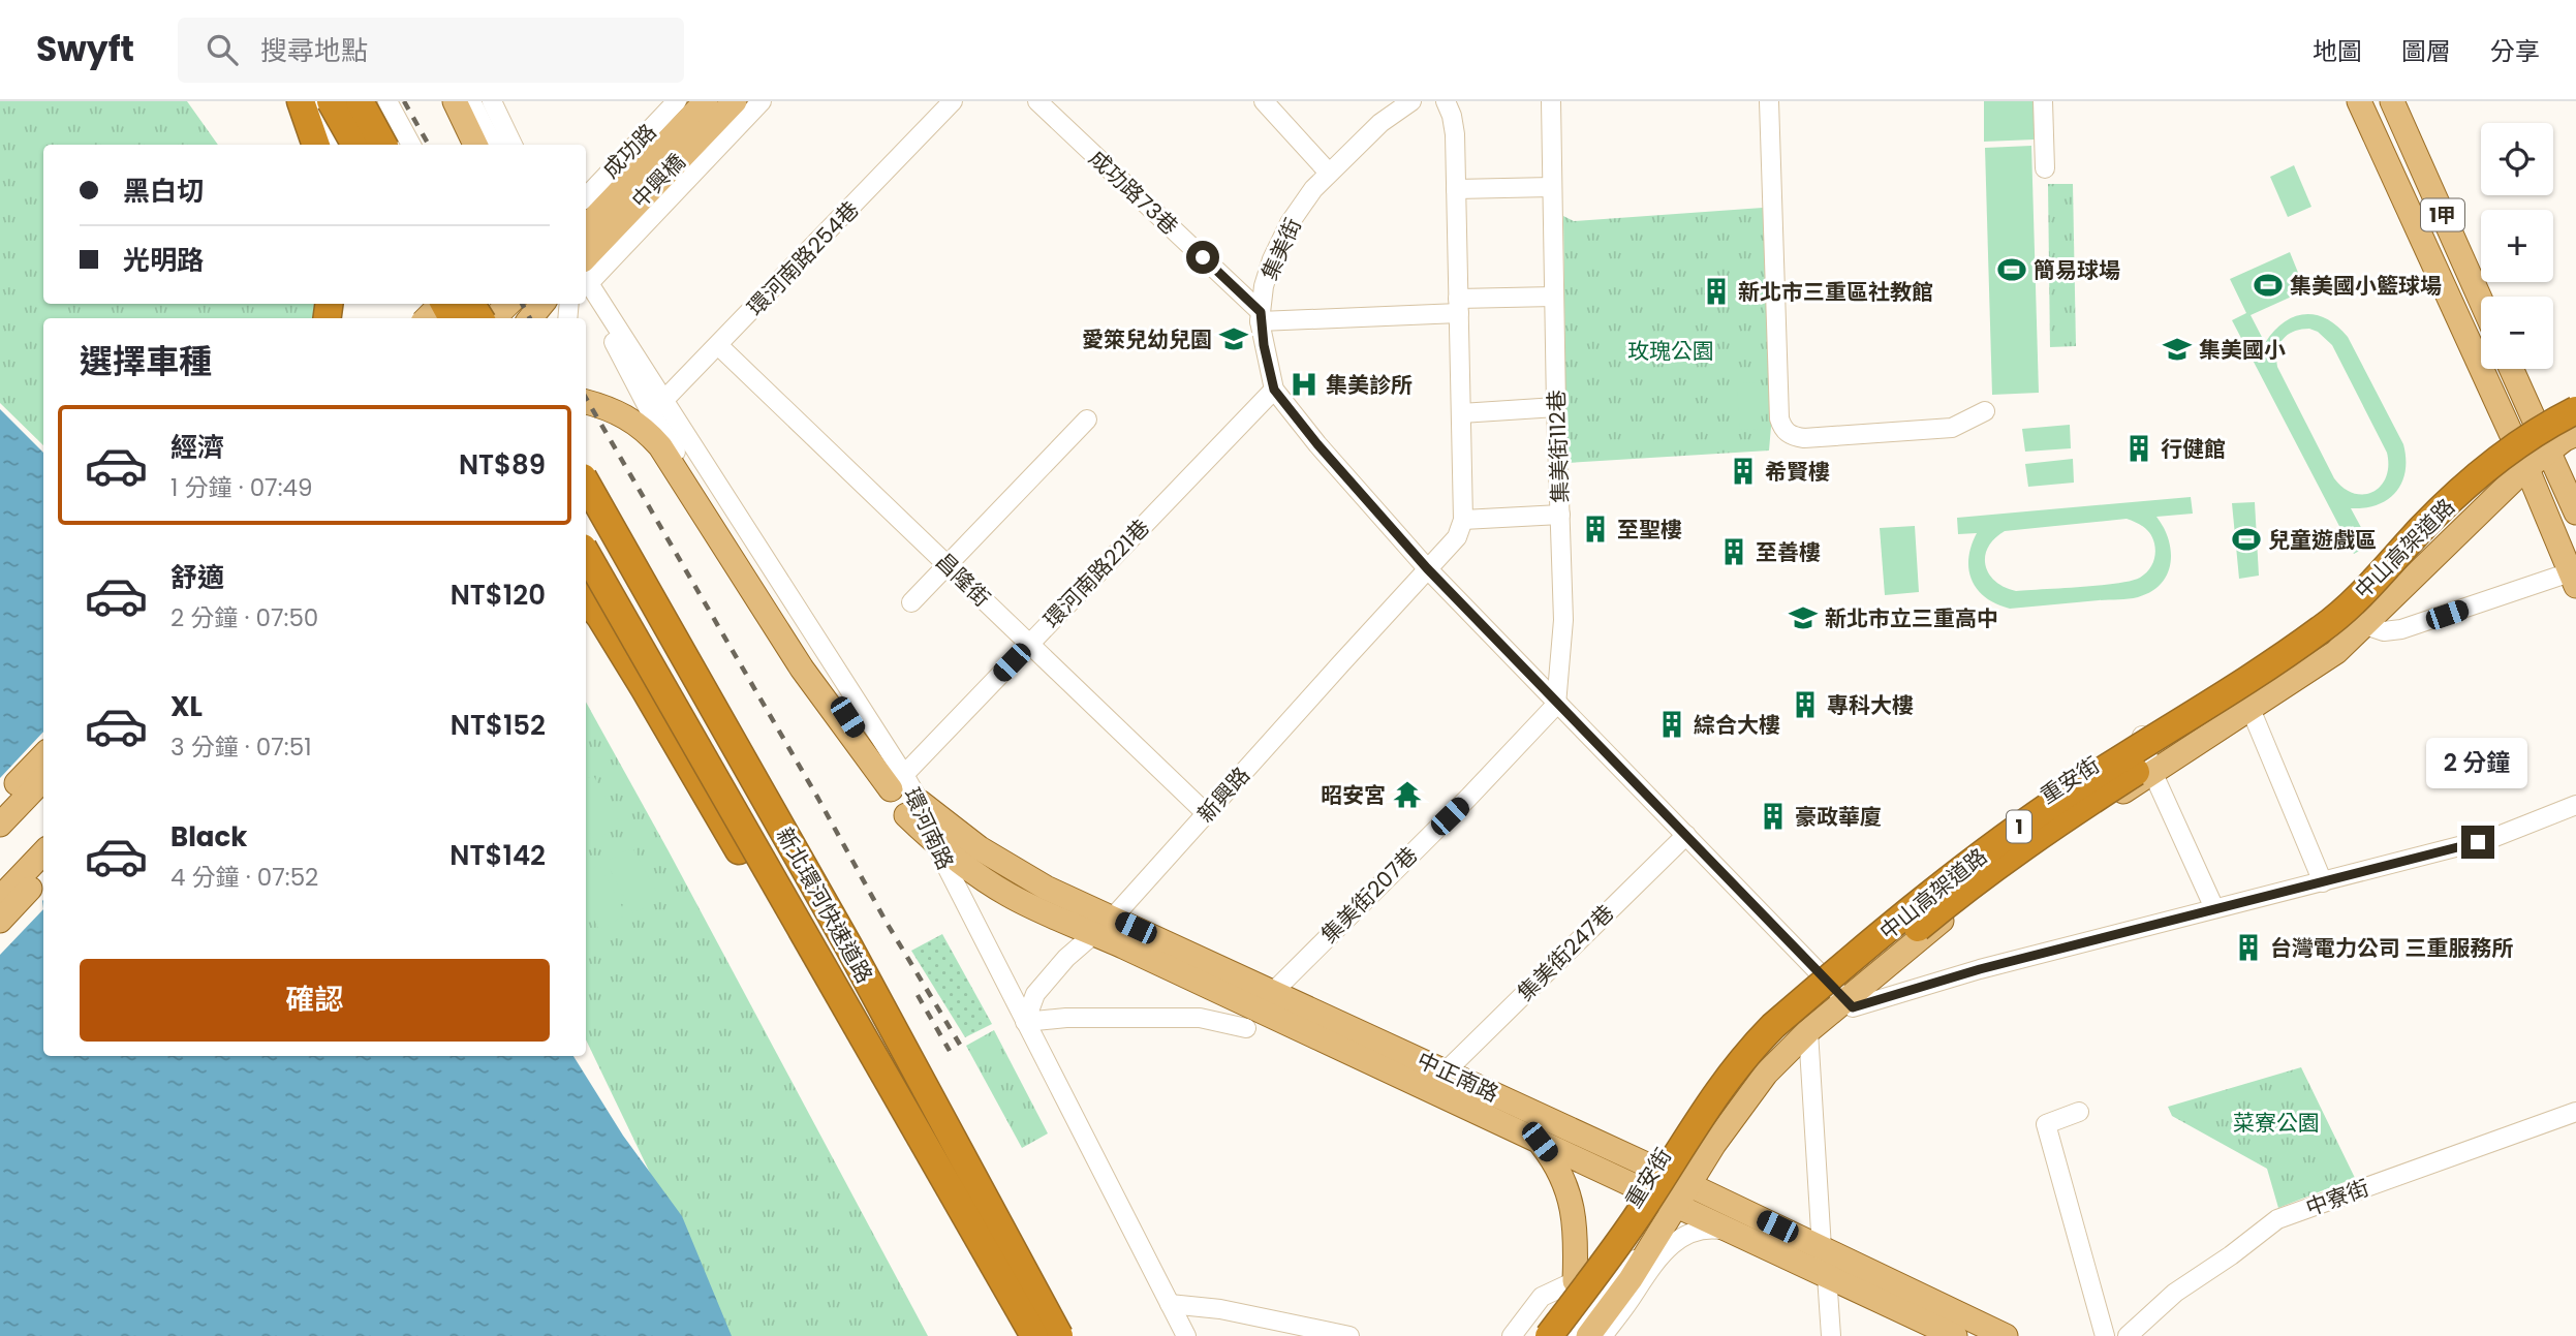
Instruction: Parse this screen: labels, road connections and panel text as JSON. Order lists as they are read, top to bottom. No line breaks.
{"streets":{"highway":["中山高架道路","1","新北環河快速道路"],"main road":["中興橋","1甲","重安街","中正南路"],"street":["成功路","成功路73巷","集美街","環河南路254巷","集美街112巷","環河南路221巷","昌隆街","新興路","環河南路","集美街207巷","集美街247巷","中寮街"]},"crossings":[["成功路73巷","集美街"],["1甲","重安街"],["1甲","1"],["集美街","集美街112巷"],["集美街","環河南路221巷"],["集美街","重安街"],["集美街","新興路"],["集美街","集美街207巷"],["集美街","集美街247巷"],["環河南路254巷","昌隆街"],["環河南路254巷","環河南路"],["集美街112巷","集美街207巷"],["中山高架道路","重安街"],["中山高架道路","1"],["環河南路221巷","昌隆街"],["環河南路221巷","環河南路"],["昌隆街","新興路"],["重安街","1"],["重安街","中正南路"],["新興路","環河南路"],["新興路","中正南路"],["環河南路","中正南路"],["集美街207巷","中正南路"],["集美街247巷","中正南路"]],"parks":["玫瑰公園","菜寮公園"],"places":{"sports":["簡易球場","集美國小籃球場","兒童遊戲區"],"building":["新北市三重區社教館","行健館","希賢樓","至聖樓","至善樓","專科大樓","綜合大樓","豪政華廈","台灣電力公司 三重服務所"],"school or university":["愛箂兒幼兒園","集美國小","新北市立三重高中"],"hospital":["集美診所"],"temple":["昭安宮"]},"page":{"header":"Swyft","search":"搜尋地點","nav":["地圖","圖層","分享"],"map_buttons":["+","−"],"banner":["黑白切","光明路"],"heading":"選擇車種","list":[{"name":"經濟","note":"1 分鐘 · 07:49","value":"NT$89"},{"name":"舒適","note":"2 分鐘 · 07:50","value":"NT$120"},{"name":"XL","note":"3 分鐘 · 07:51","value":"NT$152"},{"name":"Black","note":"4 分鐘 · 07:52","value":"NT$142"}],"bubble":"2 分鐘","buttons":"確認"}}
